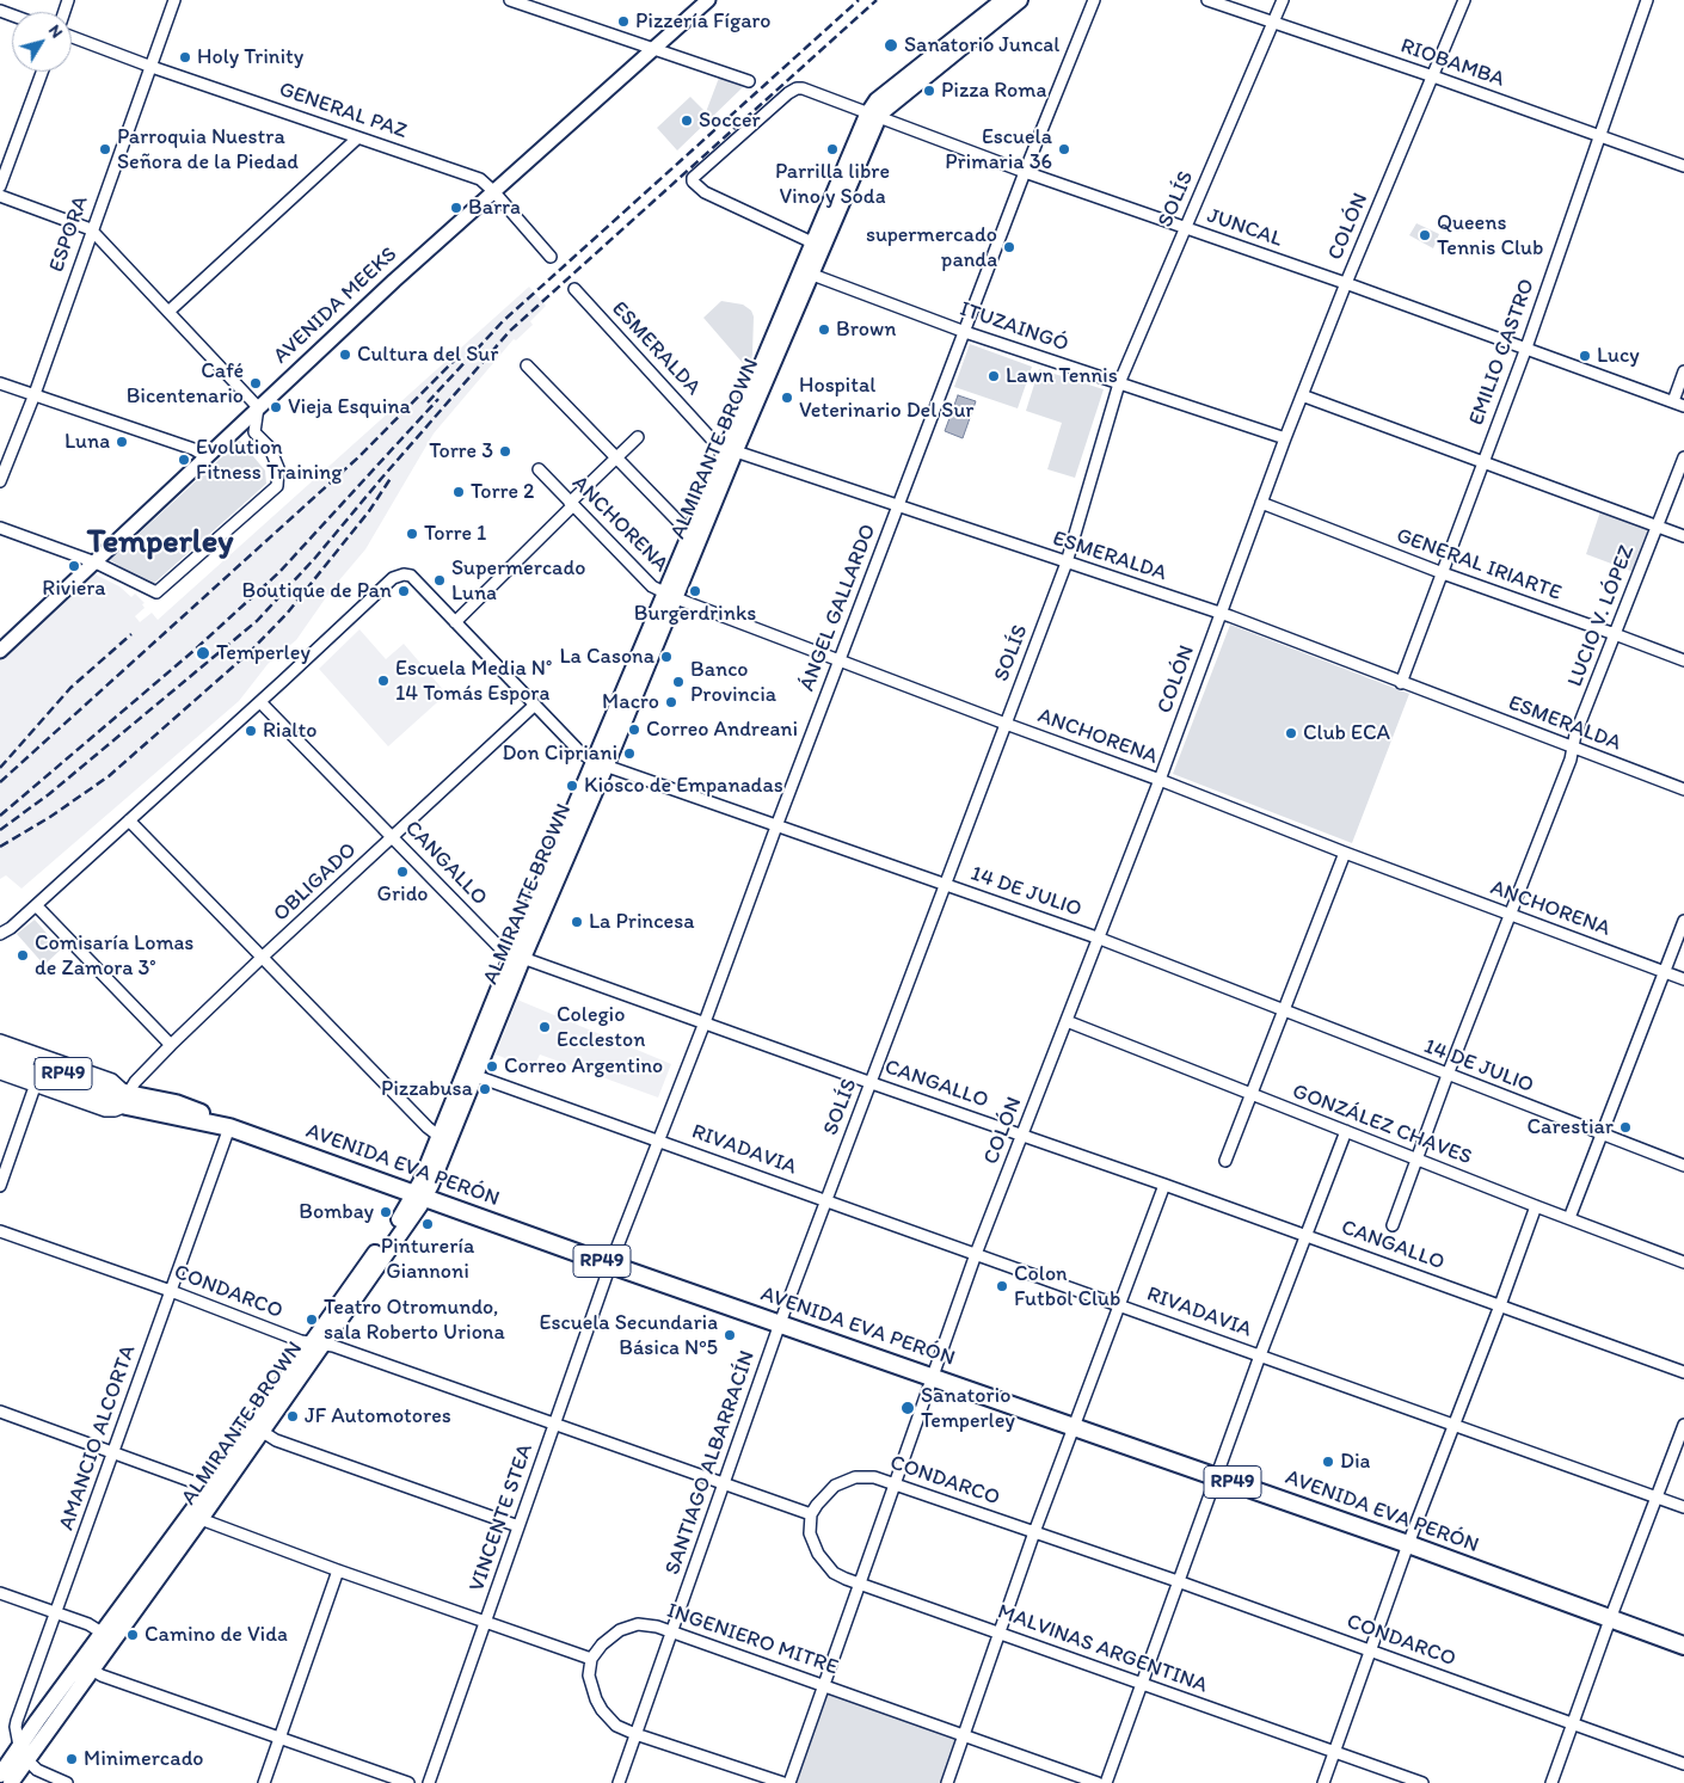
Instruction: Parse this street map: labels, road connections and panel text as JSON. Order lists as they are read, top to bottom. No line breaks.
{"streets":{"main road":["ALMIRANTE BROWN","RP49","AVENIDA EVA PERÓN"],"street":["RIOBAMBA","GENERAL PAZ","SOLÍS","COLÓN","JUNCAL","ESPORA","AVENIDA MEEKS","ITUZAINGÓ","ESMERALDA","EMILIO CASTRO","ANCHORENA","GENERAL IRIARTE","ÁNGEL GALLARDO","LUCIO V. LÓPEZ","CANGALLO","OBLIGADO","14 DE JULIO","GONZÁLEZ CHAVES","RIVADAVIA","CONDARCO","AMANCIO ALCORTA","SANTIAGO ALBARRACÍN","VINCENTE STEA","INGENIERO MITRE","MALVINAS ARGENTINA"]},"crossings":[["RIOBAMBA","SOLÍS"],["RIOBAMBA","COLÓN"],["RIOBAMBA","EMILIO CASTRO"],["GENERAL PAZ","ESPORA"],["GENERAL PAZ","AVENIDA MEEKS"],["SOLÍS","JUNCAL"],["SOLÍS","ITUZAINGÓ"],["SOLÍS","ESMERALDA"],["SOLÍS","ANCHORENA"],["SOLÍS","CANGALLO"],["SOLÍS","14 DE JULIO"],["SOLÍS","RIVADAVIA"],["SOLÍS","AVENIDA EVA PERÓN"],["SOLÍS","SANTIAGO ALBARRACÍN"],["COLÓN","JUNCAL"],["COLÓN","ITUZAINGÓ"],["COLÓN","ESMERALDA"],["COLÓN","ANCHORENA"],["COLÓN","GENERAL IRIARTE"],["COLÓN","CANGALLO"],["COLÓN","14 DE JULIO"],["COLÓN","GONZÁLEZ CHAVES"],["COLÓN","RIVADAVIA"],["COLÓN","AVENIDA EVA PERÓN"],["COLÓN","CONDARCO"],["COLÓN","INGENIERO MITRE"],["COLÓN","MALVINAS ARGENTINA"],["JUNCAL","EMILIO CASTRO"],["JUNCAL","ALMIRANTE BROWN"],["JUNCAL","ÁNGEL GALLARDO"],["ITUZAINGÓ","ALMIRANTE BROWN"],["ITUZAINGÓ","ÁNGEL GALLARDO"],["ESMERALDA","EMILIO CASTRO"],["ESMERALDA","ALMIRANTE BROWN"],["ESMERALDA","ÁNGEL GALLARDO"],["ESMERALDA","LUCIO V. LÓPEZ"],["EMILIO CASTRO","GENERAL IRIARTE"],["ALMIRANTE BROWN","ANCHORENA"],["ALMIRANTE BROWN","CANGALLO"],["ALMIRANTE BROWN","14 DE JULIO"],["ALMIRANTE BROWN","RIVADAVIA"],["ALMIRANTE BROWN","AVENIDA EVA PERÓN"],["ALMIRANTE BROWN","CONDARCO"],["ALMIRANTE BROWN","AMANCIO ALCORTA"],["ANCHORENA","ÁNGEL GALLARDO"],["ANCHORENA","LUCIO V. LÓPEZ"],["GENERAL IRIARTE","LUCIO V. LÓPEZ"],["ÁNGEL GALLARDO","CANGALLO"],["ÁNGEL GALLARDO","14 DE JULIO"],["ÁNGEL GALLARDO","RIVADAVIA"],["ÁNGEL GALLARDO","AVENIDA EVA PERÓN"],["ÁNGEL GALLARDO","VINCENTE STEA"],["LUCIO V. LÓPEZ","14 DE JULIO"],["LUCIO V. LÓPEZ","GONZÁLEZ CHAVES"],["CANGALLO","OBLIGADO"],["CANGALLO","14 DE JULIO"],["OBLIGADO","14 DE JULIO"],["OBLIGADO","RP49"],["RP49","AVENIDA EVA PERÓN"],["RP49","AMANCIO ALCORTA"],["AVENIDA EVA PERÓN","AMANCIO ALCORTA"],["AVENIDA EVA PERÓN","SANTIAGO ALBARRACÍN"],["AVENIDA EVA PERÓN","VINCENTE STEA"],["CONDARCO","AMANCIO ALCORTA"],["CONDARCO","SANTIAGO ALBARRACÍN"],["CONDARCO","VINCENTE STEA"],["CONDARCO","MALVINAS ARGENTINA"],["SANTIAGO ALBARRACÍN","INGENIERO MITRE"]],"districts":["Temperley"],"places":["Pizzería Fígaro","Sanatorio Juncal","Holy Trinity","Pizza Roma","Soccer","Parroquia Nuestra Señora de la Piedad","Parrilla libre Vino y Soda","Escuela Primaria 36","Barra","Queens Tennis Club","supermercado panda","Brown","Cultura del Sur","Lucy","Lawn Tennis","Café Bicentenario","Hospital Veterinario Del Sur","Vieja Esquina","Luna","Torre 3","Evolution Fitness Training","Torre 2","Torre 1","Riviera","Supermercado Luna","Boutique de Pan","Burgerdrinks","Temperley","La Casona","Escuela Media N° 14 Tomás Espora","Banco Provincia","Macro","Correo Andreani","Rialto","Club ECA","Don Cipriani","Kiosco de Empanadas","Grido","La Princesa","Comisaría Lomas de Zamora 3°","Colegio Eccleston","Correo Argentino","Pizzabusa","Carestiar","Bombay","Pinturería Giannoni","Colon Futbol Club","Teatro Otromundo, sala Roberto Uriona","Escuela Secundaria Básica Nº5","Sanatorio Temperley","JF Automotores","Dia","Camino de Vida","Minimercado"],"north":"top right"}
